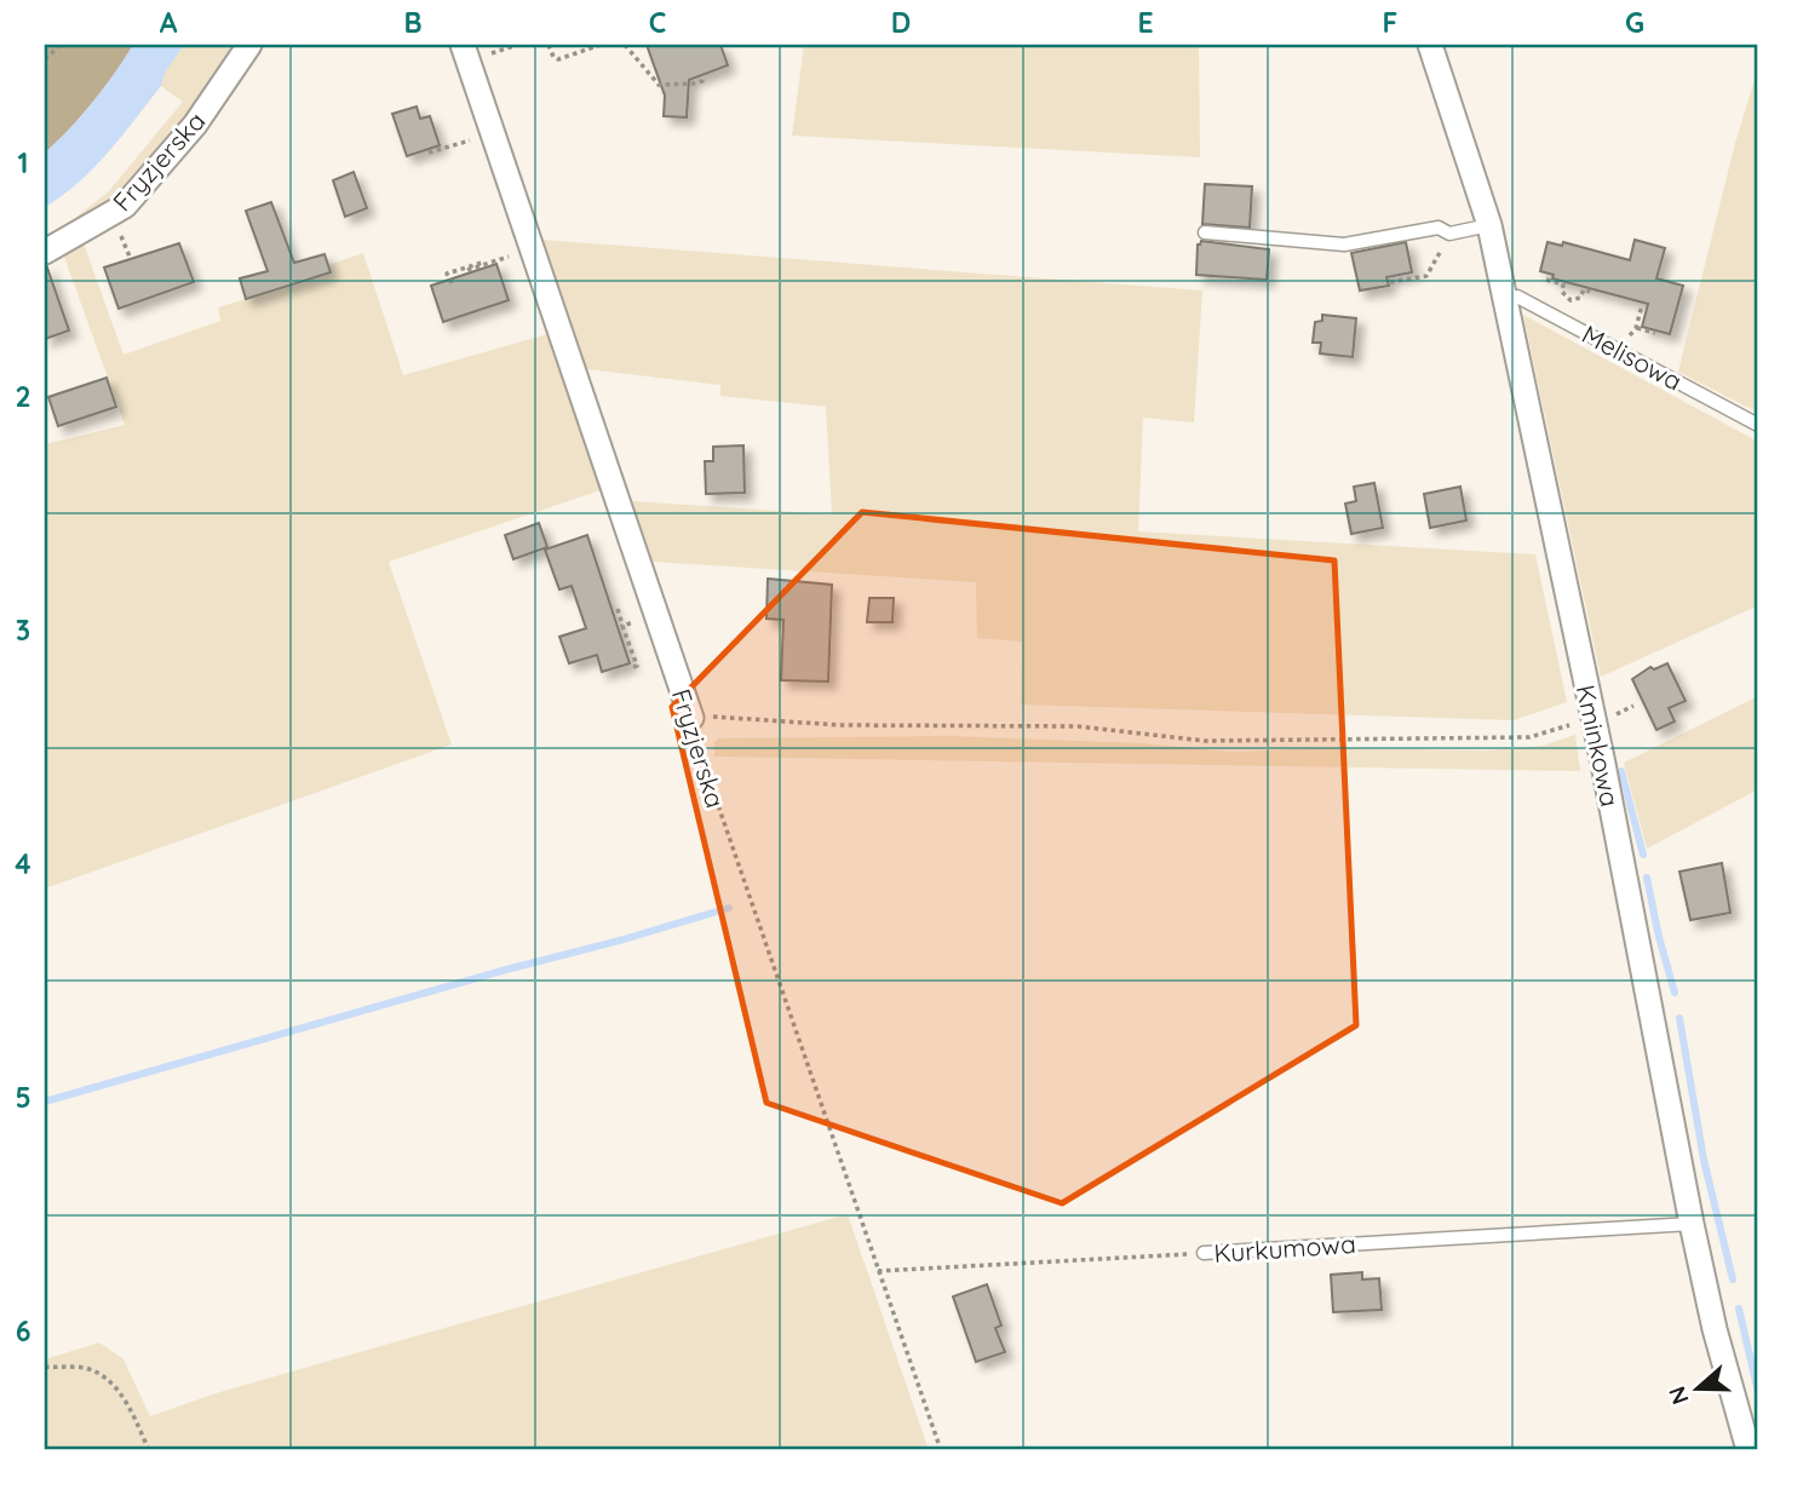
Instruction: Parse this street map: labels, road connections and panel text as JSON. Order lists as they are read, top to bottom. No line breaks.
{"streets":{"street":["Fryzjerska","Kminkowa"],"lane":["Melisowa","Kurkumowa"]},"crossings":[["Fryzjerska","Kurkumowa"],["Melisowa","Kminkowa"],["Kminkowa","Kurkumowa"]],"north":"left","grid":{"columns":["A","B","C","D","E","F","G"],"rows":["1","2","3","4","5","6"]}}
